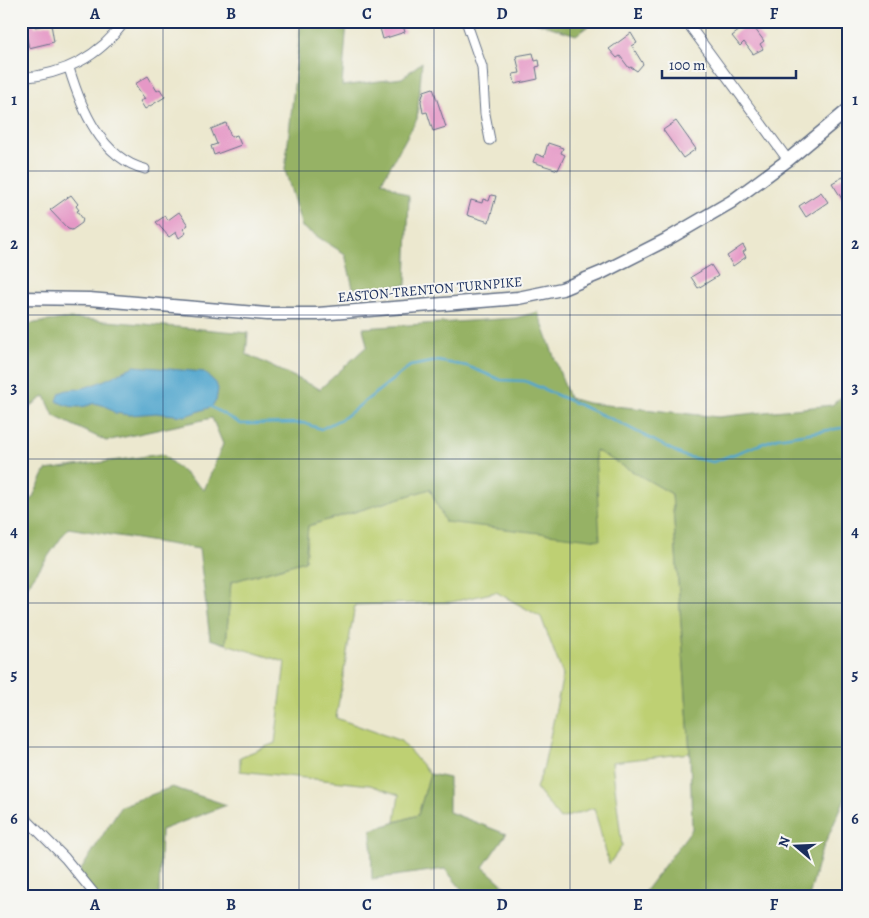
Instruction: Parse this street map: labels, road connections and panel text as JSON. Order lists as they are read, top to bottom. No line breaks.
{"streets":{"main road":["EASTON-TRENTON TURNPIKE"]},"scale_bar":"100 m","north":"left","grid":{"columns":["A","B","C","D","E","F"],"rows":["1","2","3","4","5","6"]}}
